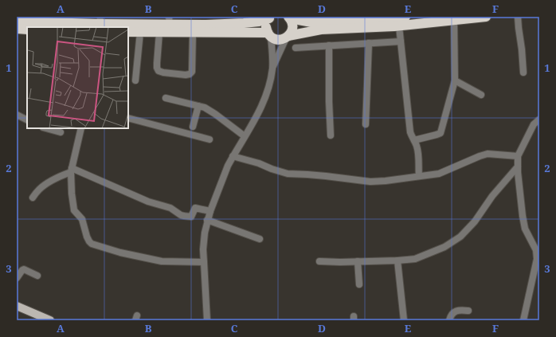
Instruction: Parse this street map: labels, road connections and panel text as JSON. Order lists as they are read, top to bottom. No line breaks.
{"grid":{"columns":["A","B","C","D","E","F"],"rows":["1","2","3"]}}
